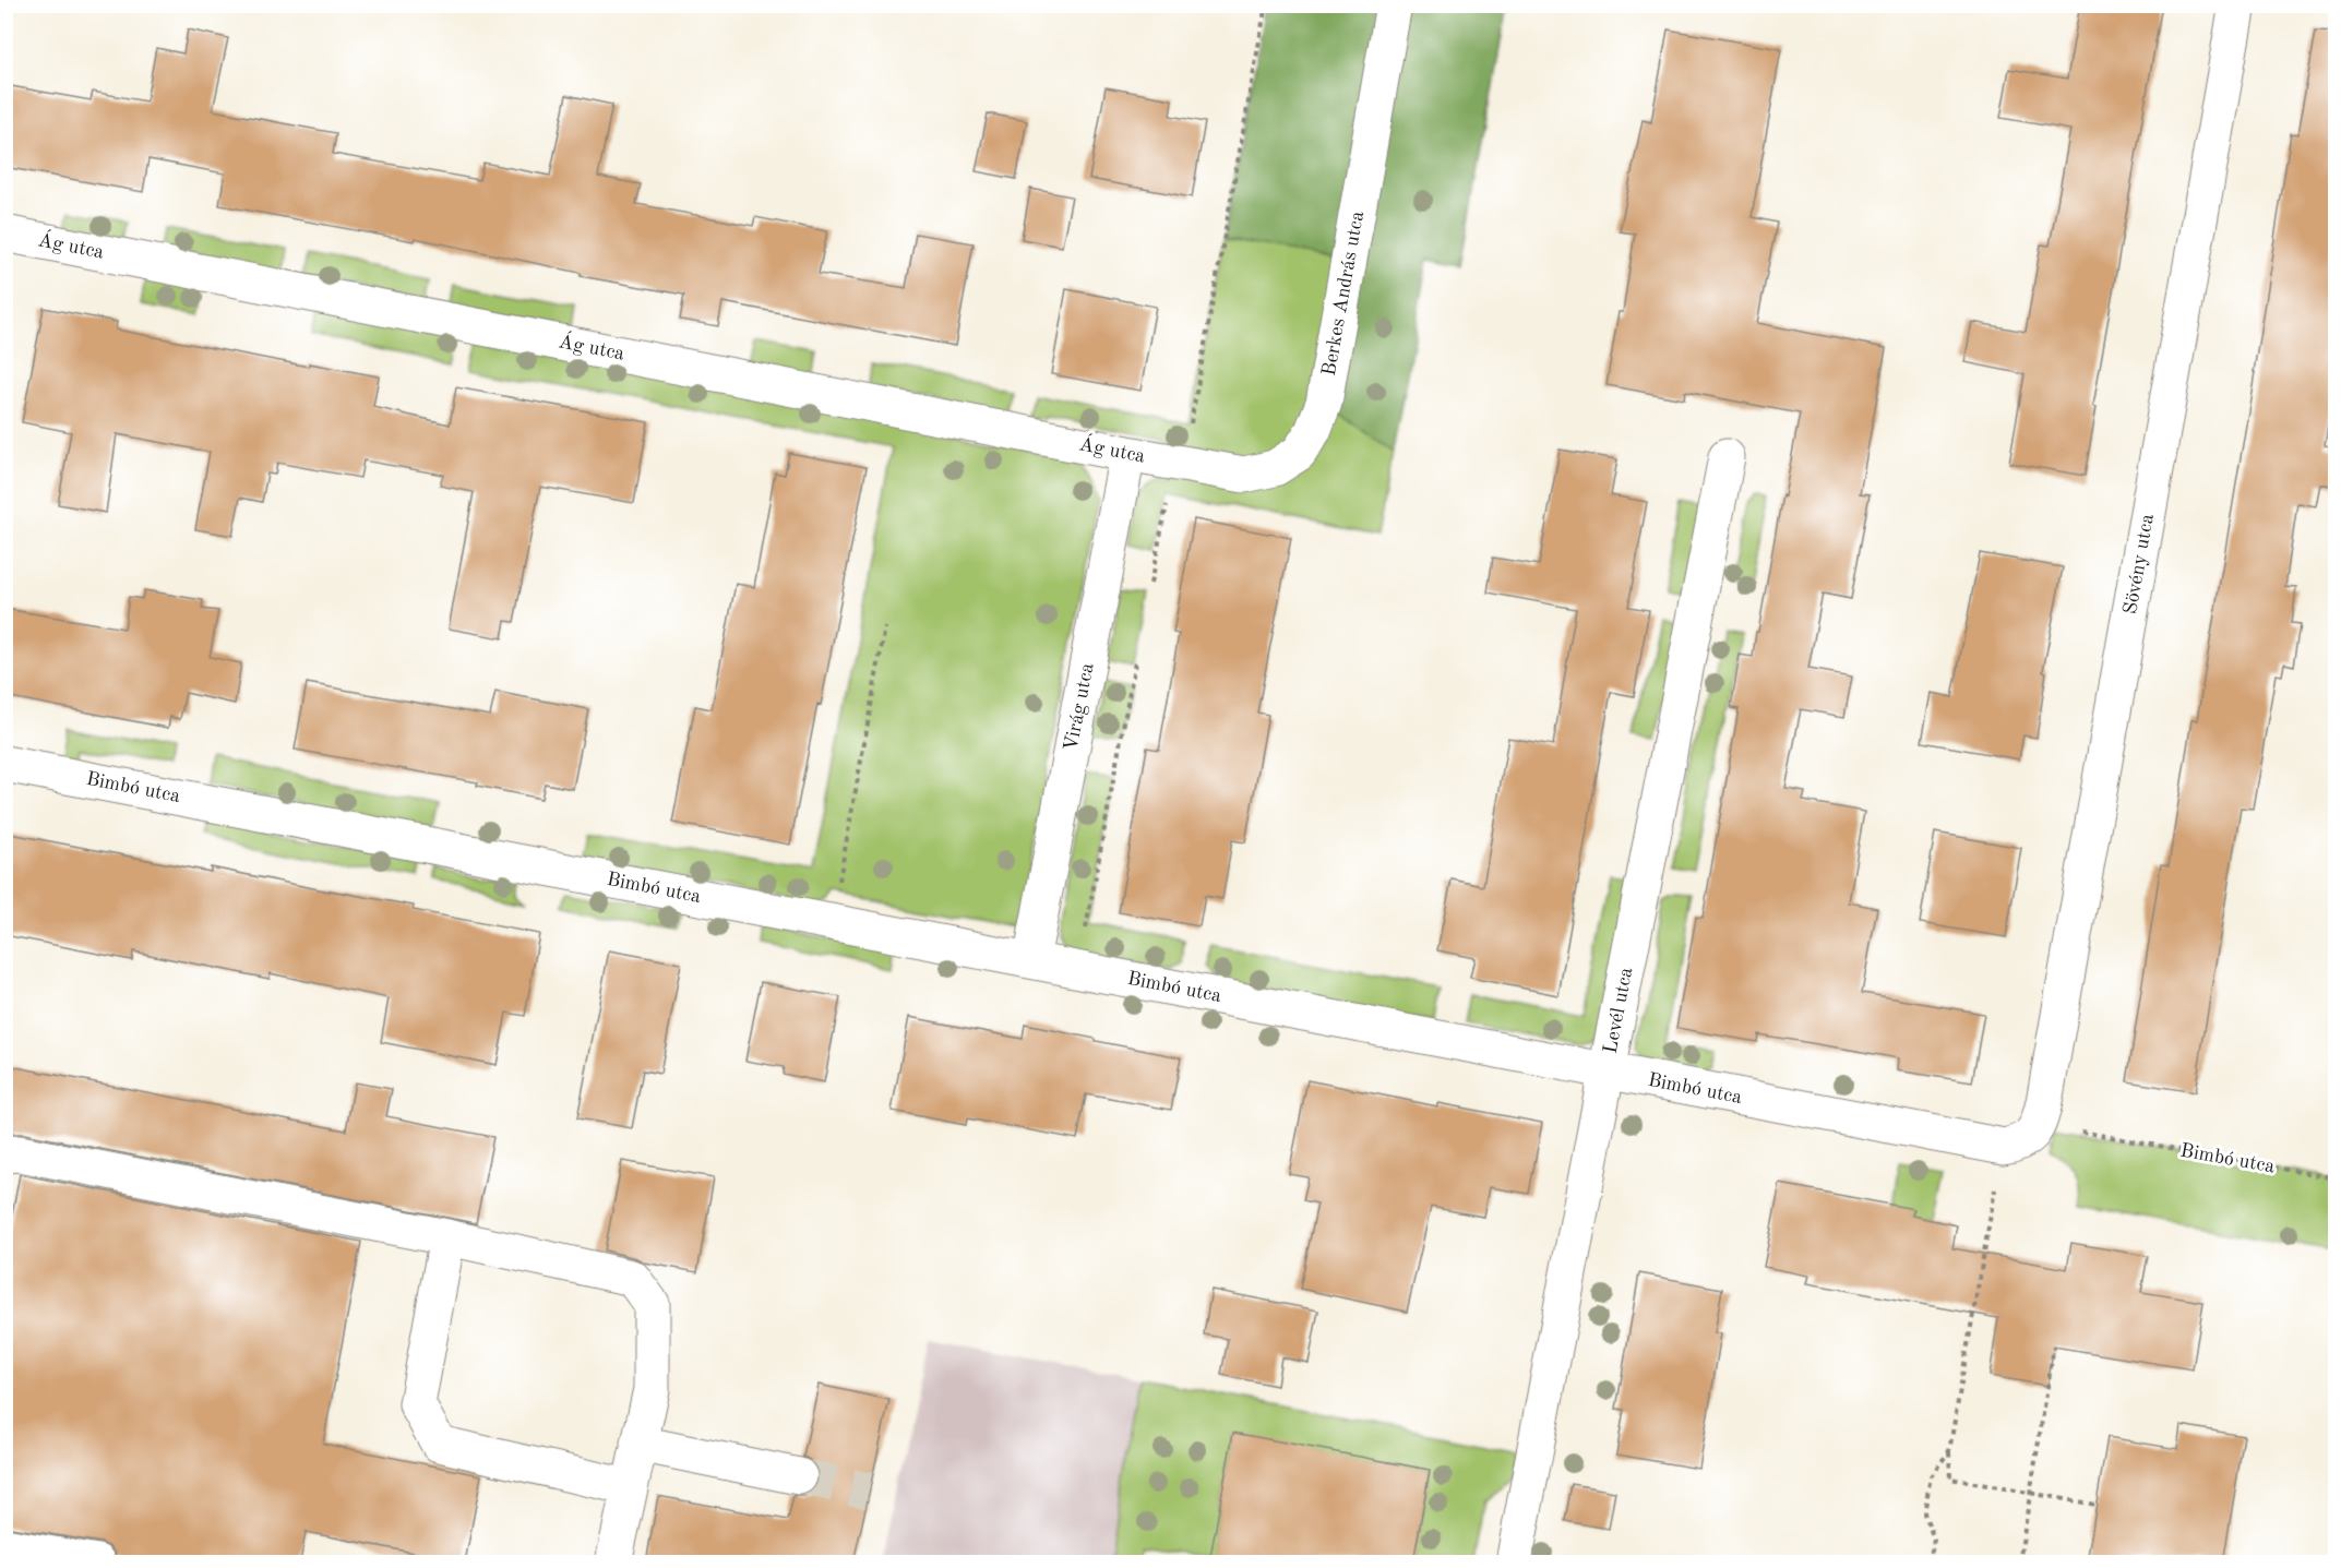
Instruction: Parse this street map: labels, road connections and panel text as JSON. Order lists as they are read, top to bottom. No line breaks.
{"streets":{"street":["Ág utca","Berkes András utca","Sövény utca","Virág utca","Bimbó utca","Levél utca"]},"crossings":[["Ág utca","Berkes András utca"],["Ág utca","Virág utca"],["Sövény utca","Bimbó utca"],["Virág utca","Bimbó utca"],["Bimbó utca","Levél utca"]]}
